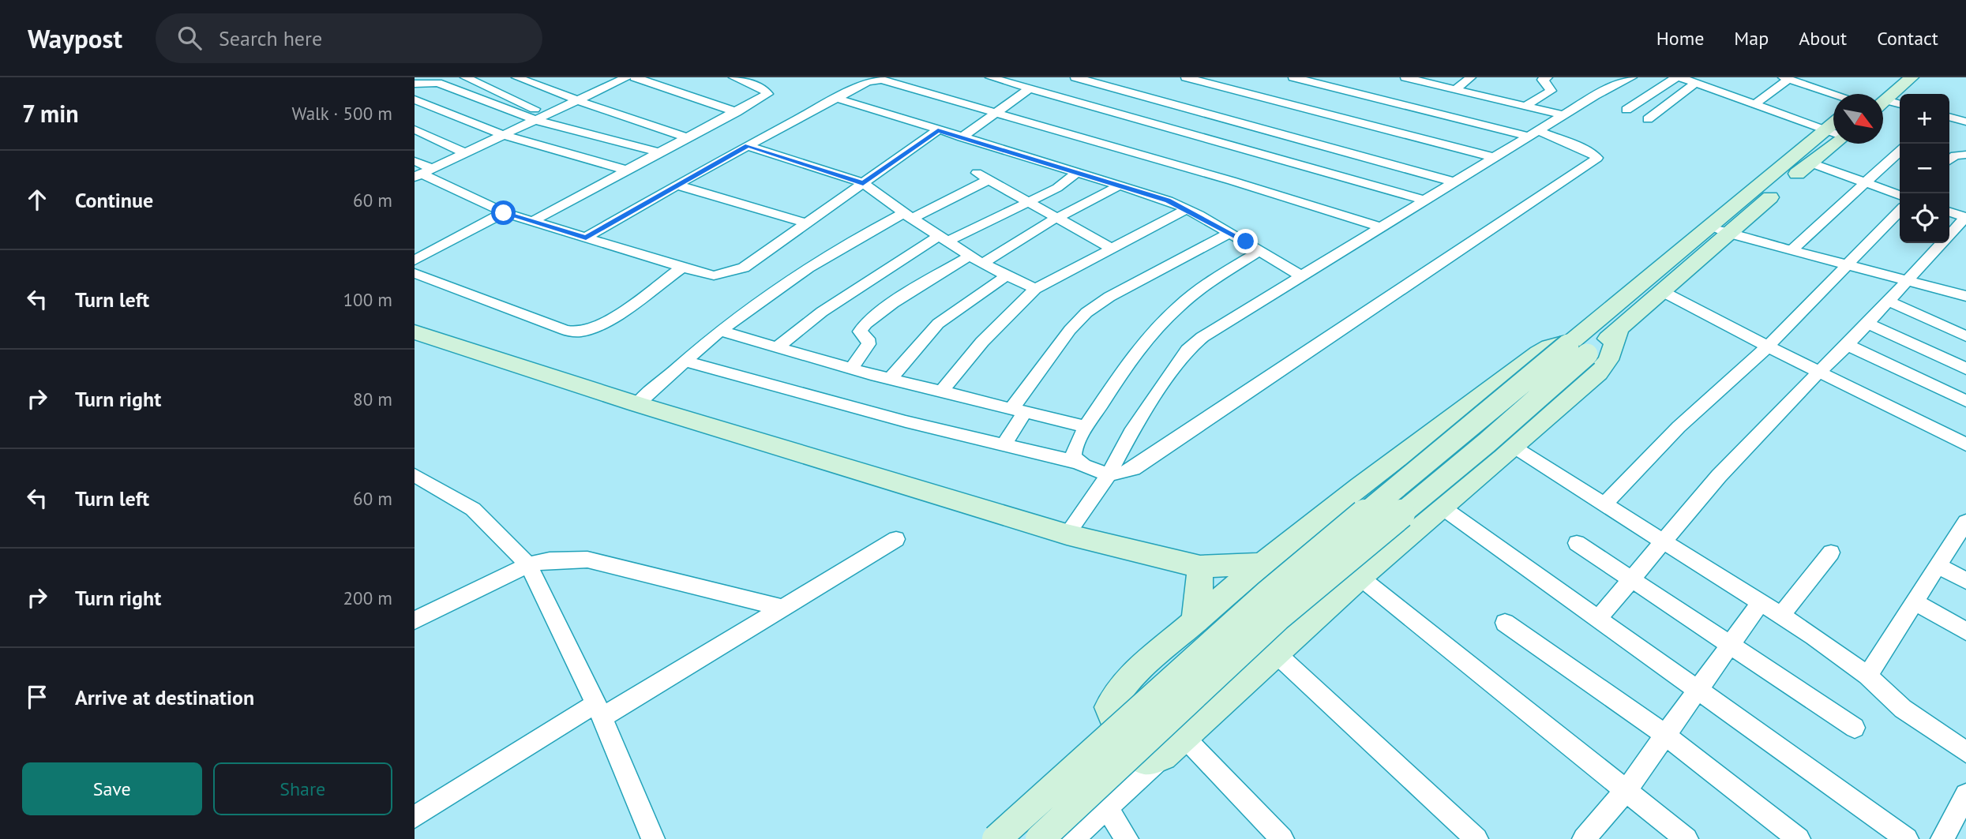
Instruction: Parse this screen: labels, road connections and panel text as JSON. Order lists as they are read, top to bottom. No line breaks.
{"north":"bottom right","page":{"header":"Waypost","search":"Search here","nav":["Home","Map","About","Contact"],"heading":["7 min","Walk · 500 m"],"map_buttons":["+","−"],"list":[["Continue","60 m"],["Turn left","100 m"],["Turn right","80 m"],["Turn left","60 m"],["Turn right","200 m"],"Arrive at destination"],"buttons":["Save","Share"]}}
